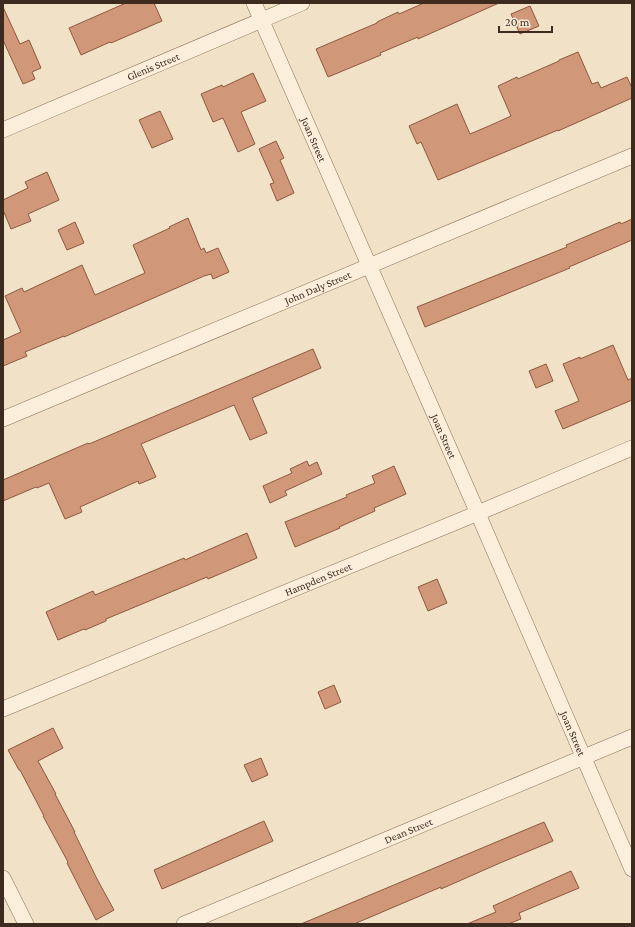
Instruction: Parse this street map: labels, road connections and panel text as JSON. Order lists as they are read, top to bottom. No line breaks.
{"streets":{"street":["Glenis Street","Joan Street","John Daly Street","Hampden Street","Dean Street"]},"crossings":[["Glenis Street","Joan Street"],["Joan Street","John Daly Street"],["Joan Street","Hampden Street"],["Joan Street","Dean Street"]],"scale_bar":"20 m"}
